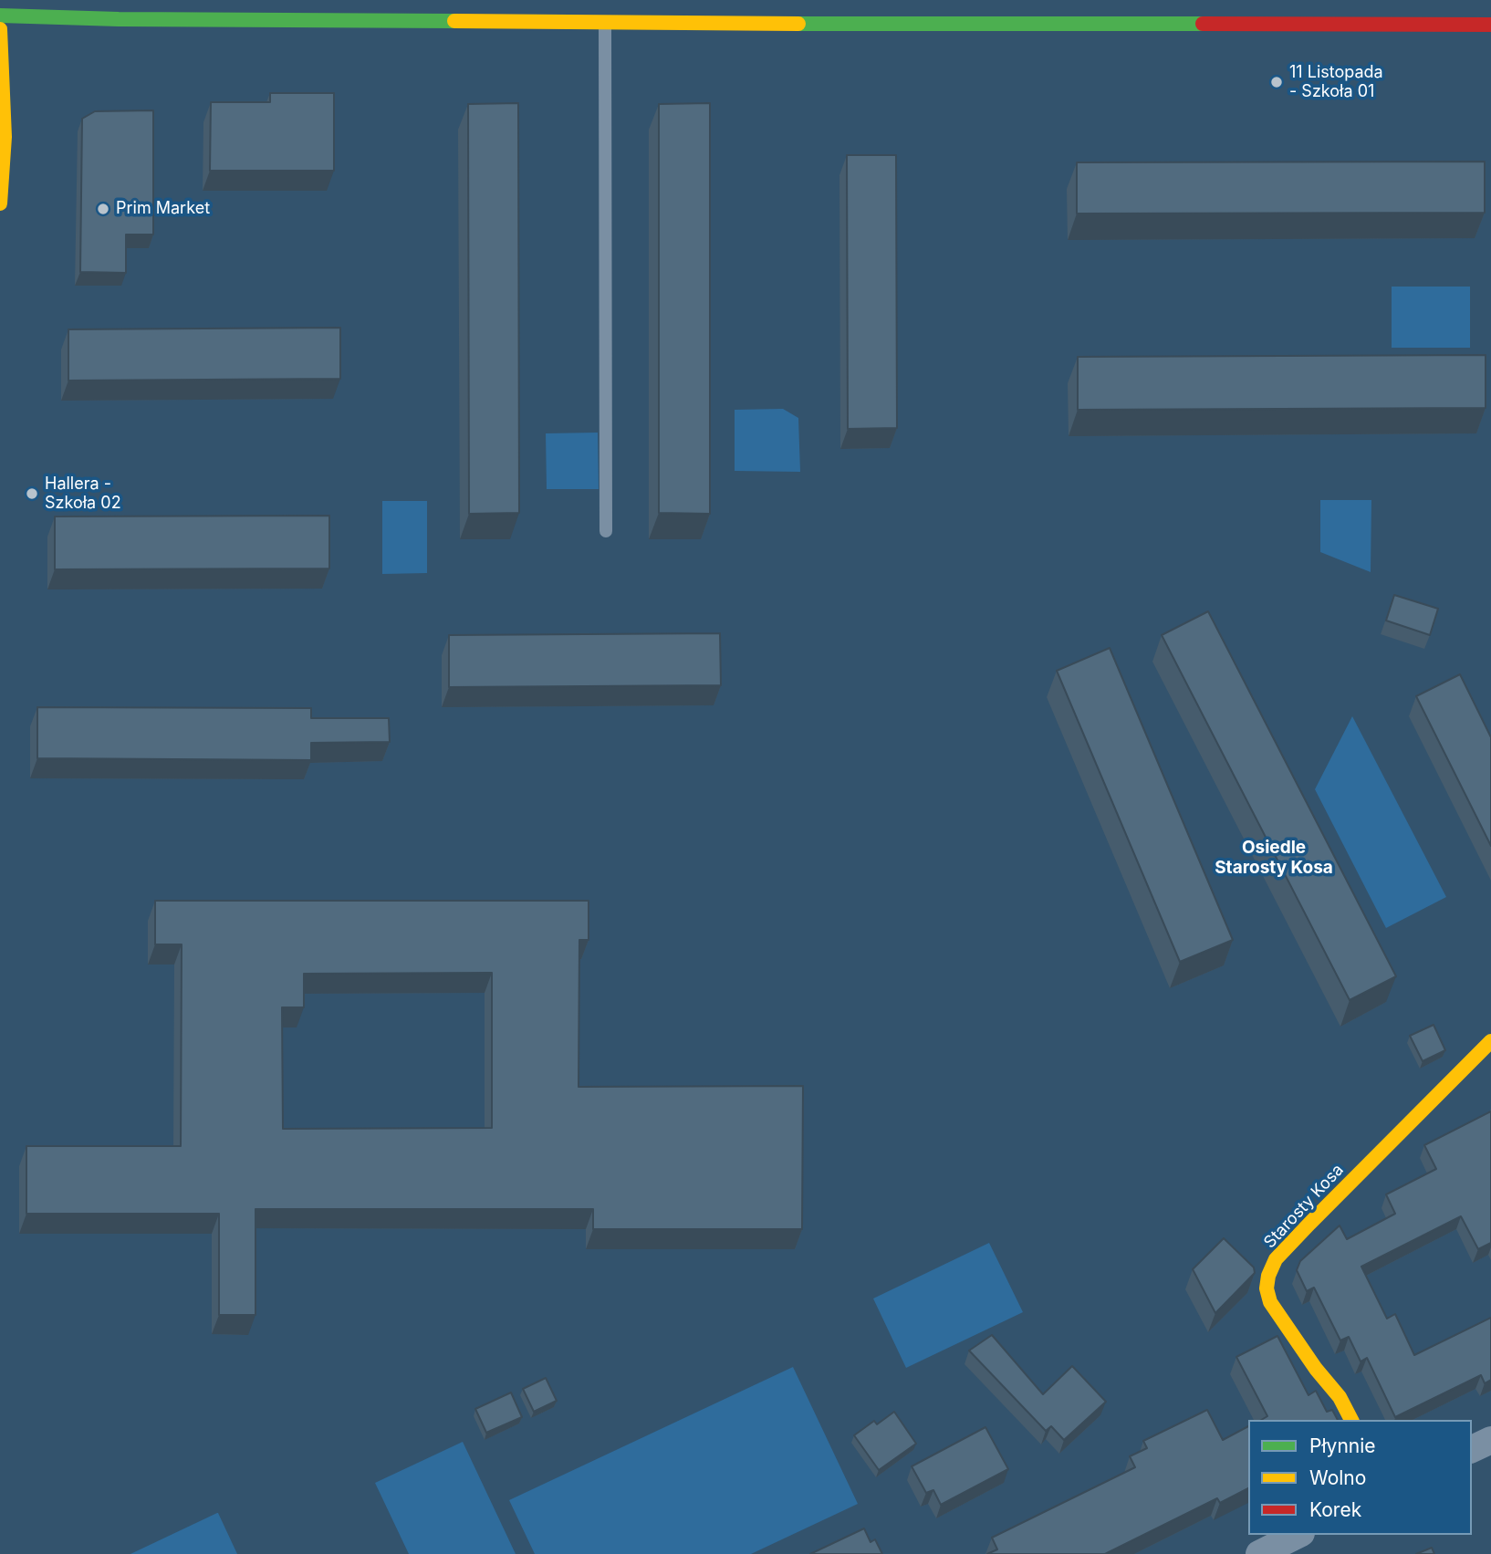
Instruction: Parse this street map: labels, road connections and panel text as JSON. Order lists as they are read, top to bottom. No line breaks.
{"streets":{"street":["Starosty Kosa"]},"districts":["Osiedle Starosty Kosa"],"places":["11 Listopada - Szkoła 01","Prim Market","Hallera - Szkoła 02"],"legend":["Płynnie","Wolno","Korek"]}
